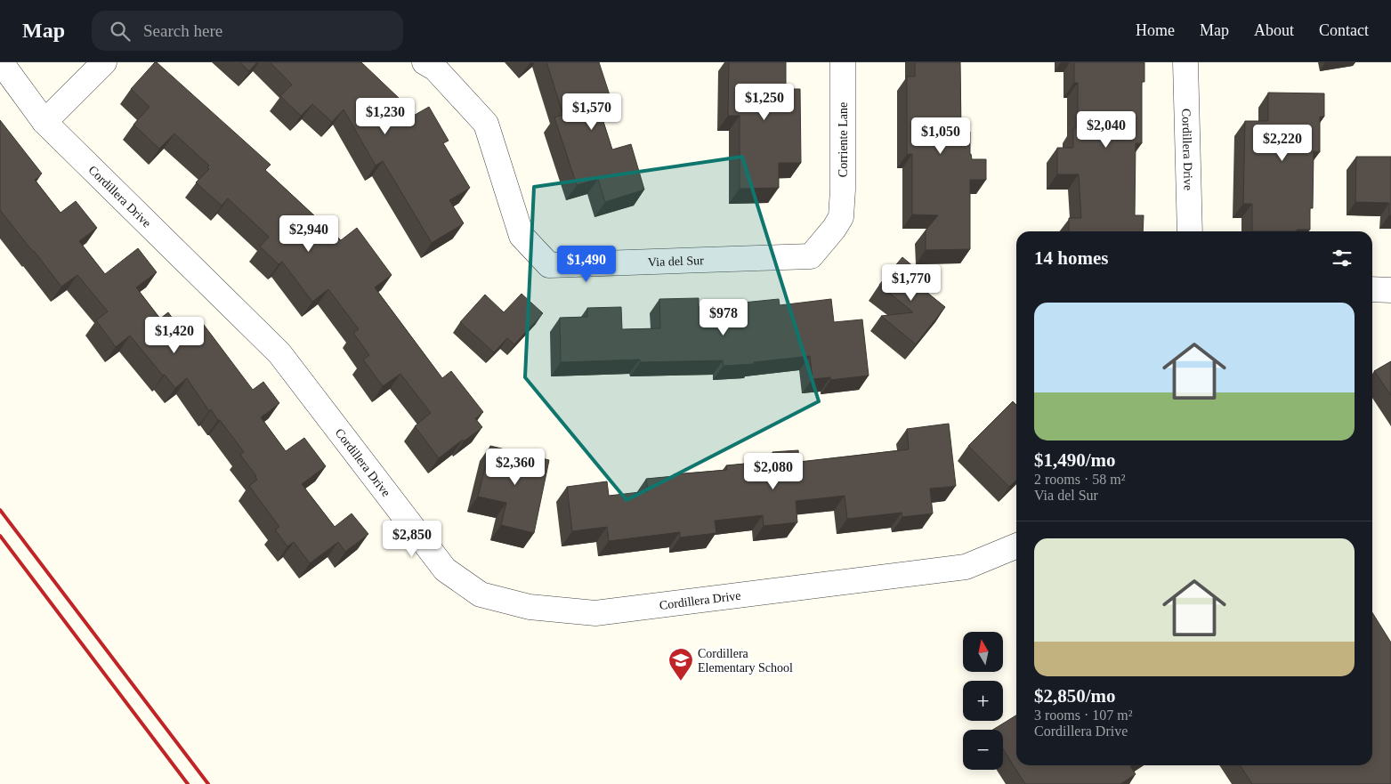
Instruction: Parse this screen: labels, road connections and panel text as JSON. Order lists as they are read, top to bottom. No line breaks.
{"streets":{"street":["Corriente Lane","Cordillera Drive","Via del Sur"]},"crossings":[["Corriente Lane","Via del Sur"]],"places":{"school or university":["Cordillera Elementary School"]},"north":"top","page":{"header":"Map","search":"Search here","nav":["Home","Map","About","Contact"],"price":["$1,250","$1,570","$1,230","$2,040","$1,050","$2,220","$2,940","$1,490","$1,770","$978","$1,420","$2,360","$2,080","$2,850"],"heading":"14 homes","list":[{"name":"$1,490/mo","note":"2 rooms · 58 m² · Via del Sur"},{"name":"$2,850/mo","note":"3 rooms · 107 m² · Cordillera Drive"}],"map_buttons":["+","−"]}}
